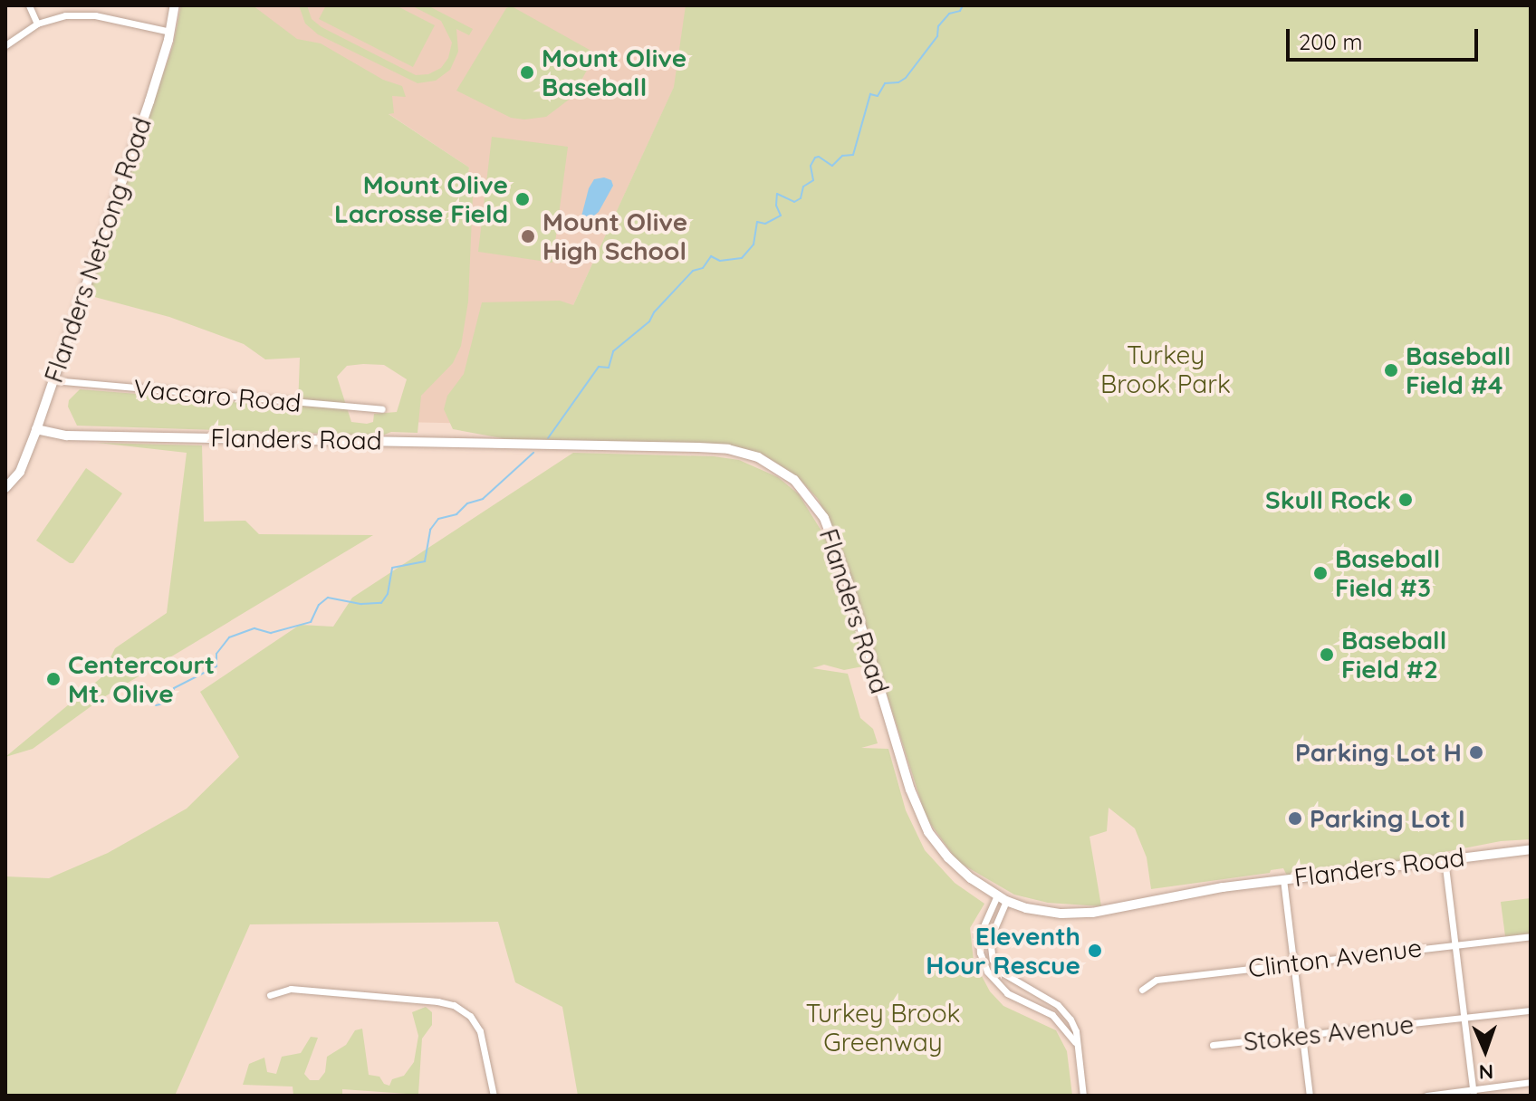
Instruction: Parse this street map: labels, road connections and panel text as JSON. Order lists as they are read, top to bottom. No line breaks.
{"streets":{"main road":["Flanders Netcong Road","Flanders Road"],"street":["Vaccaro Road","Clinton Avenue","Stokes Avenue"]},"crossings":[["Flanders Netcong Road","Vaccaro Road"],["Flanders Netcong Road","Flanders Road"]],"parks":["Turkey Brook Park","Turkey Brook Greenway"],"places":["Mount Olive Baseball","Mount Olive Lacrosse Field","Mount Olive High School","Baseball Field #4","Skull Rock","Baseball Field #3","Baseball Field #2","Centercourt Mt. Olive","Parking Lot H","Parking Lot I","Eleventh Hour Rescue"],"scale_bar":"200 m","north":"bottom"}
